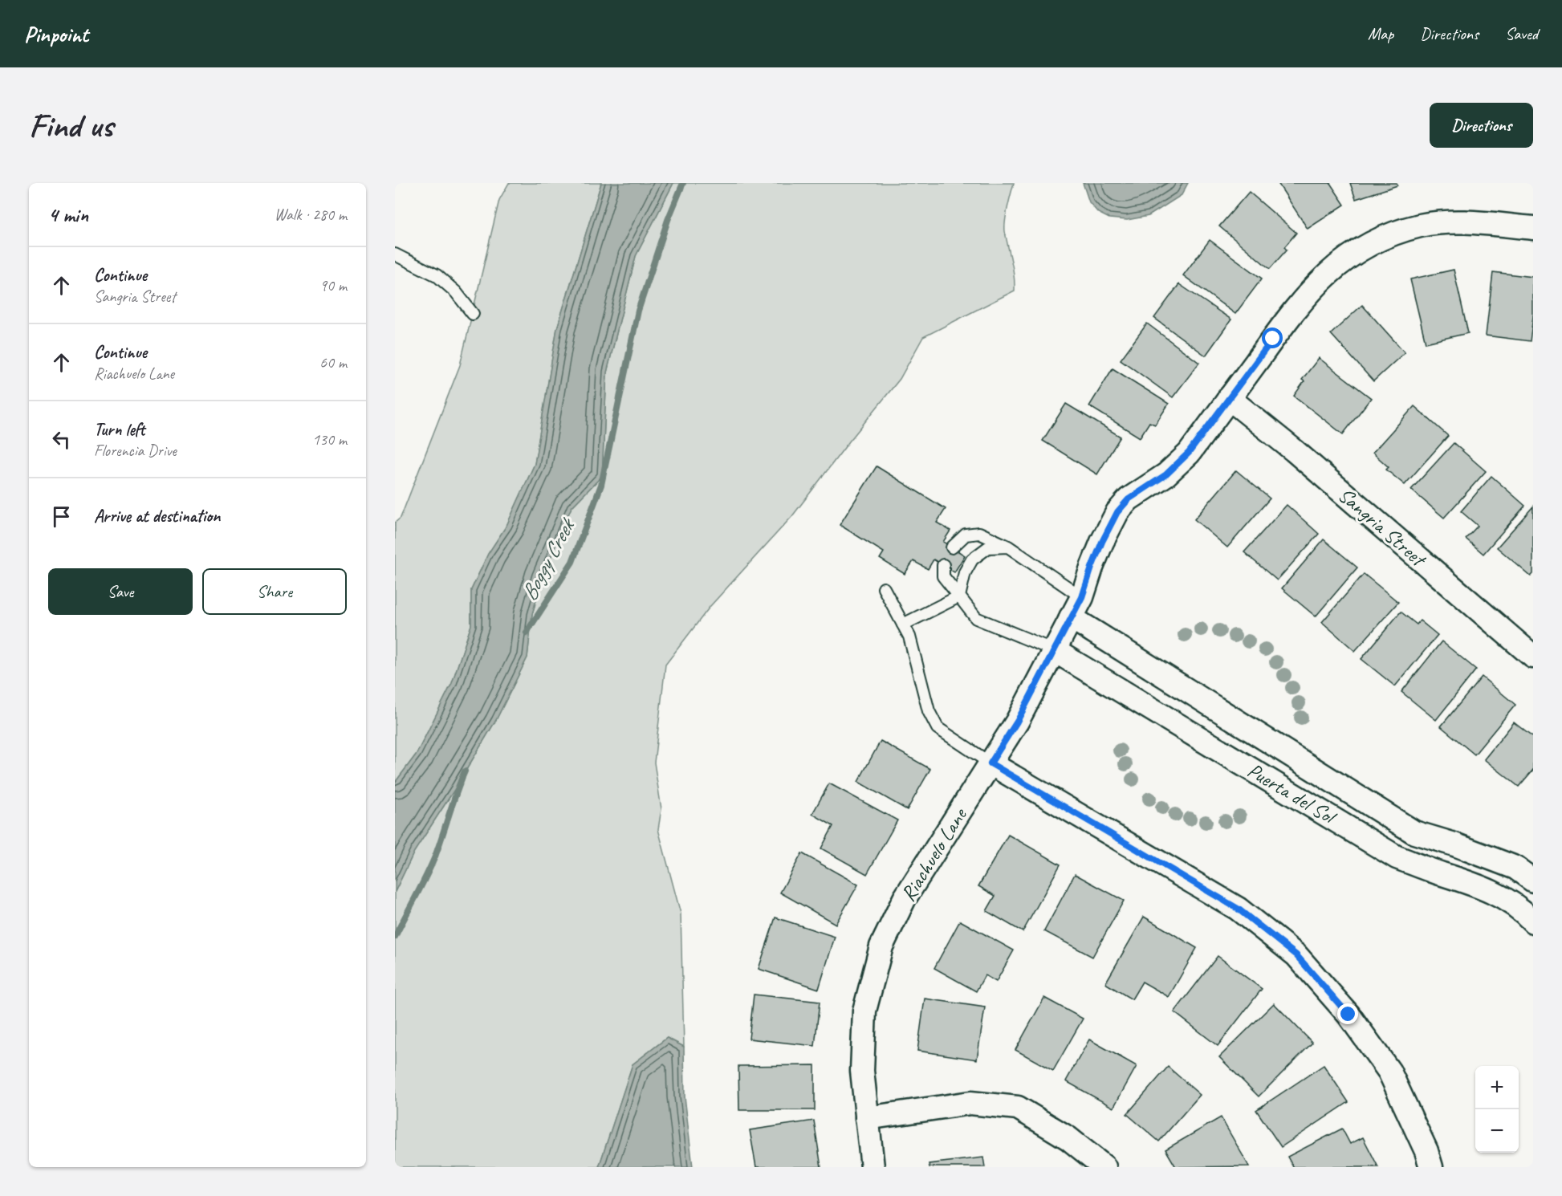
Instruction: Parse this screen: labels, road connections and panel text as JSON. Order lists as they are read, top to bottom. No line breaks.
{"streets":{"street":["Sangria Street","Puerta del Sol","Riachuelo Lane"]},"crossings":[["Sangria Street","Riachuelo Lane"],["Puerta del Sol","Riachuelo Lane"]],"water":["Boggy Creek"],"page":{"header":"Pinpoint","nav":["Map","Directions","Saved"],"buttons":["Directions",["Save","Share"]],"title":"Find us","heading":["4 min","Walk · 280 m"],"list":[["Continue","Sangria Street","90 m"],["Continue","Riachuelo Lane","60 m"],["Turn left","Florencia Drive","130 m"],"Arrive at destination"],"map_buttons":["+","−"]}}
